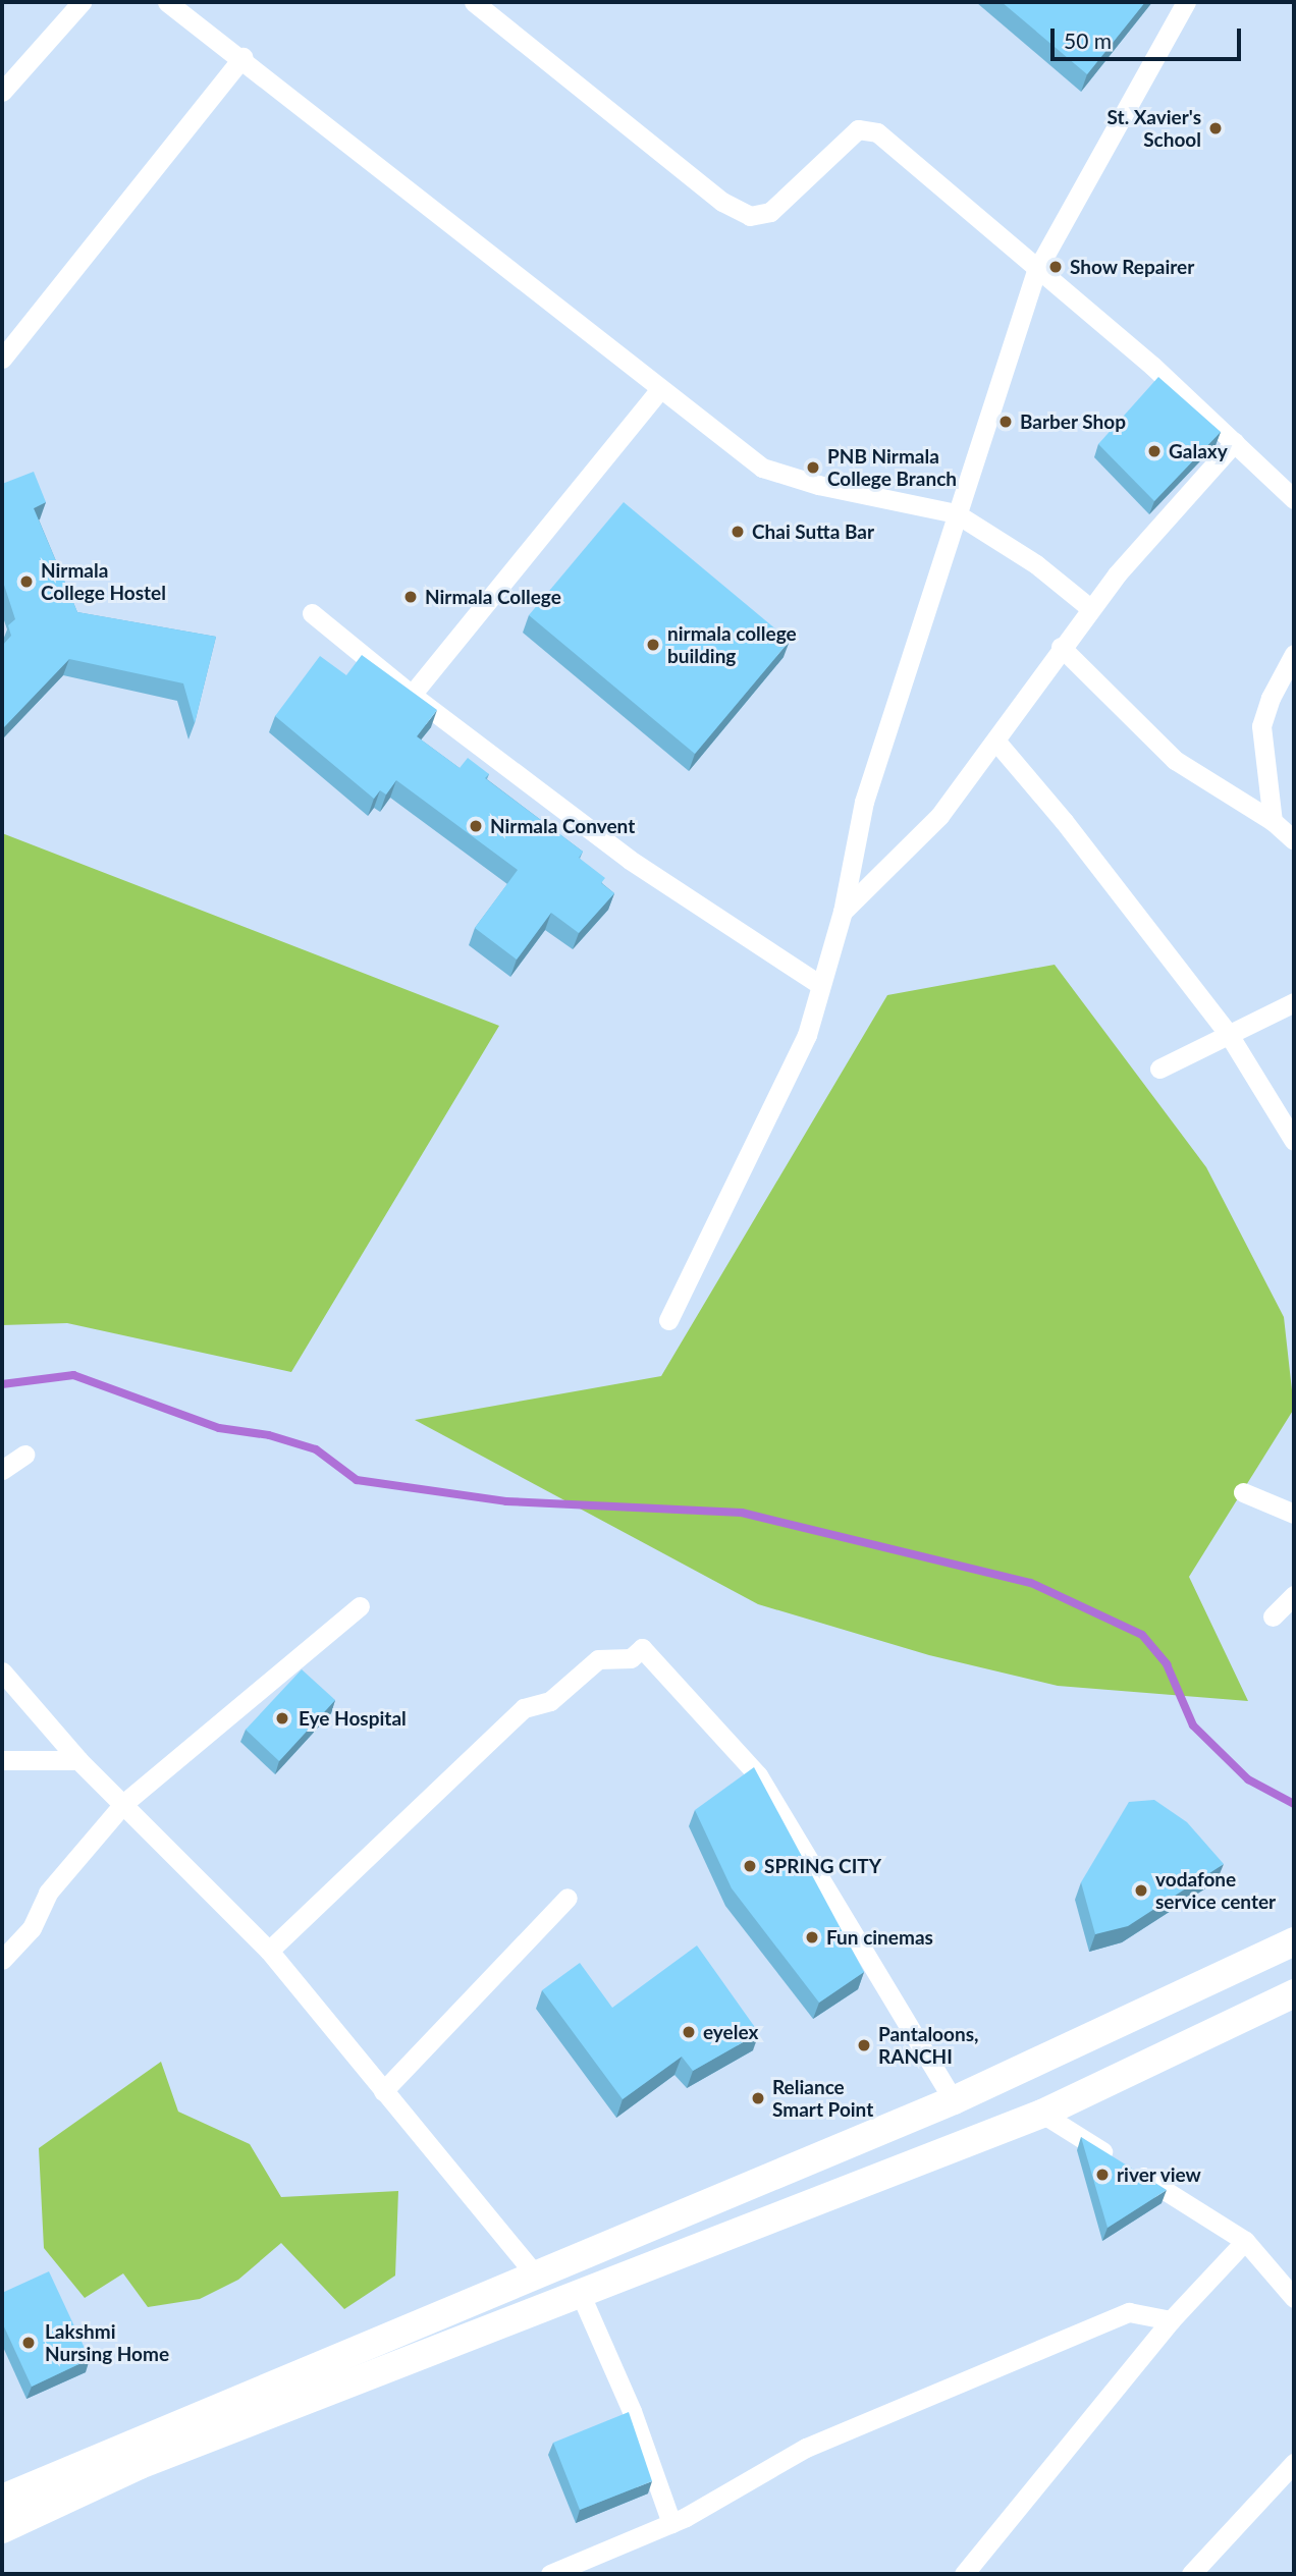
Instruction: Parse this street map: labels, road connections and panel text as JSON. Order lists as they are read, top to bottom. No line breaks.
{"places":["St. Xavier's School","Show Repairer","Barber Shop","Galaxy","PNB Nirmala College Branch","Chai Sutta Bar","Nirmala College Hostel","Nirmala College","nirmala college building","Nirmala Convent","Eye Hospital","SPRING CITY","vodafone service center","Fun cinemas","eyelex","Pantaloons, RANCHI","Reliance Smart Point","river view","Lakshmi Nursing Home"],"scale_bar":"50 m"}
